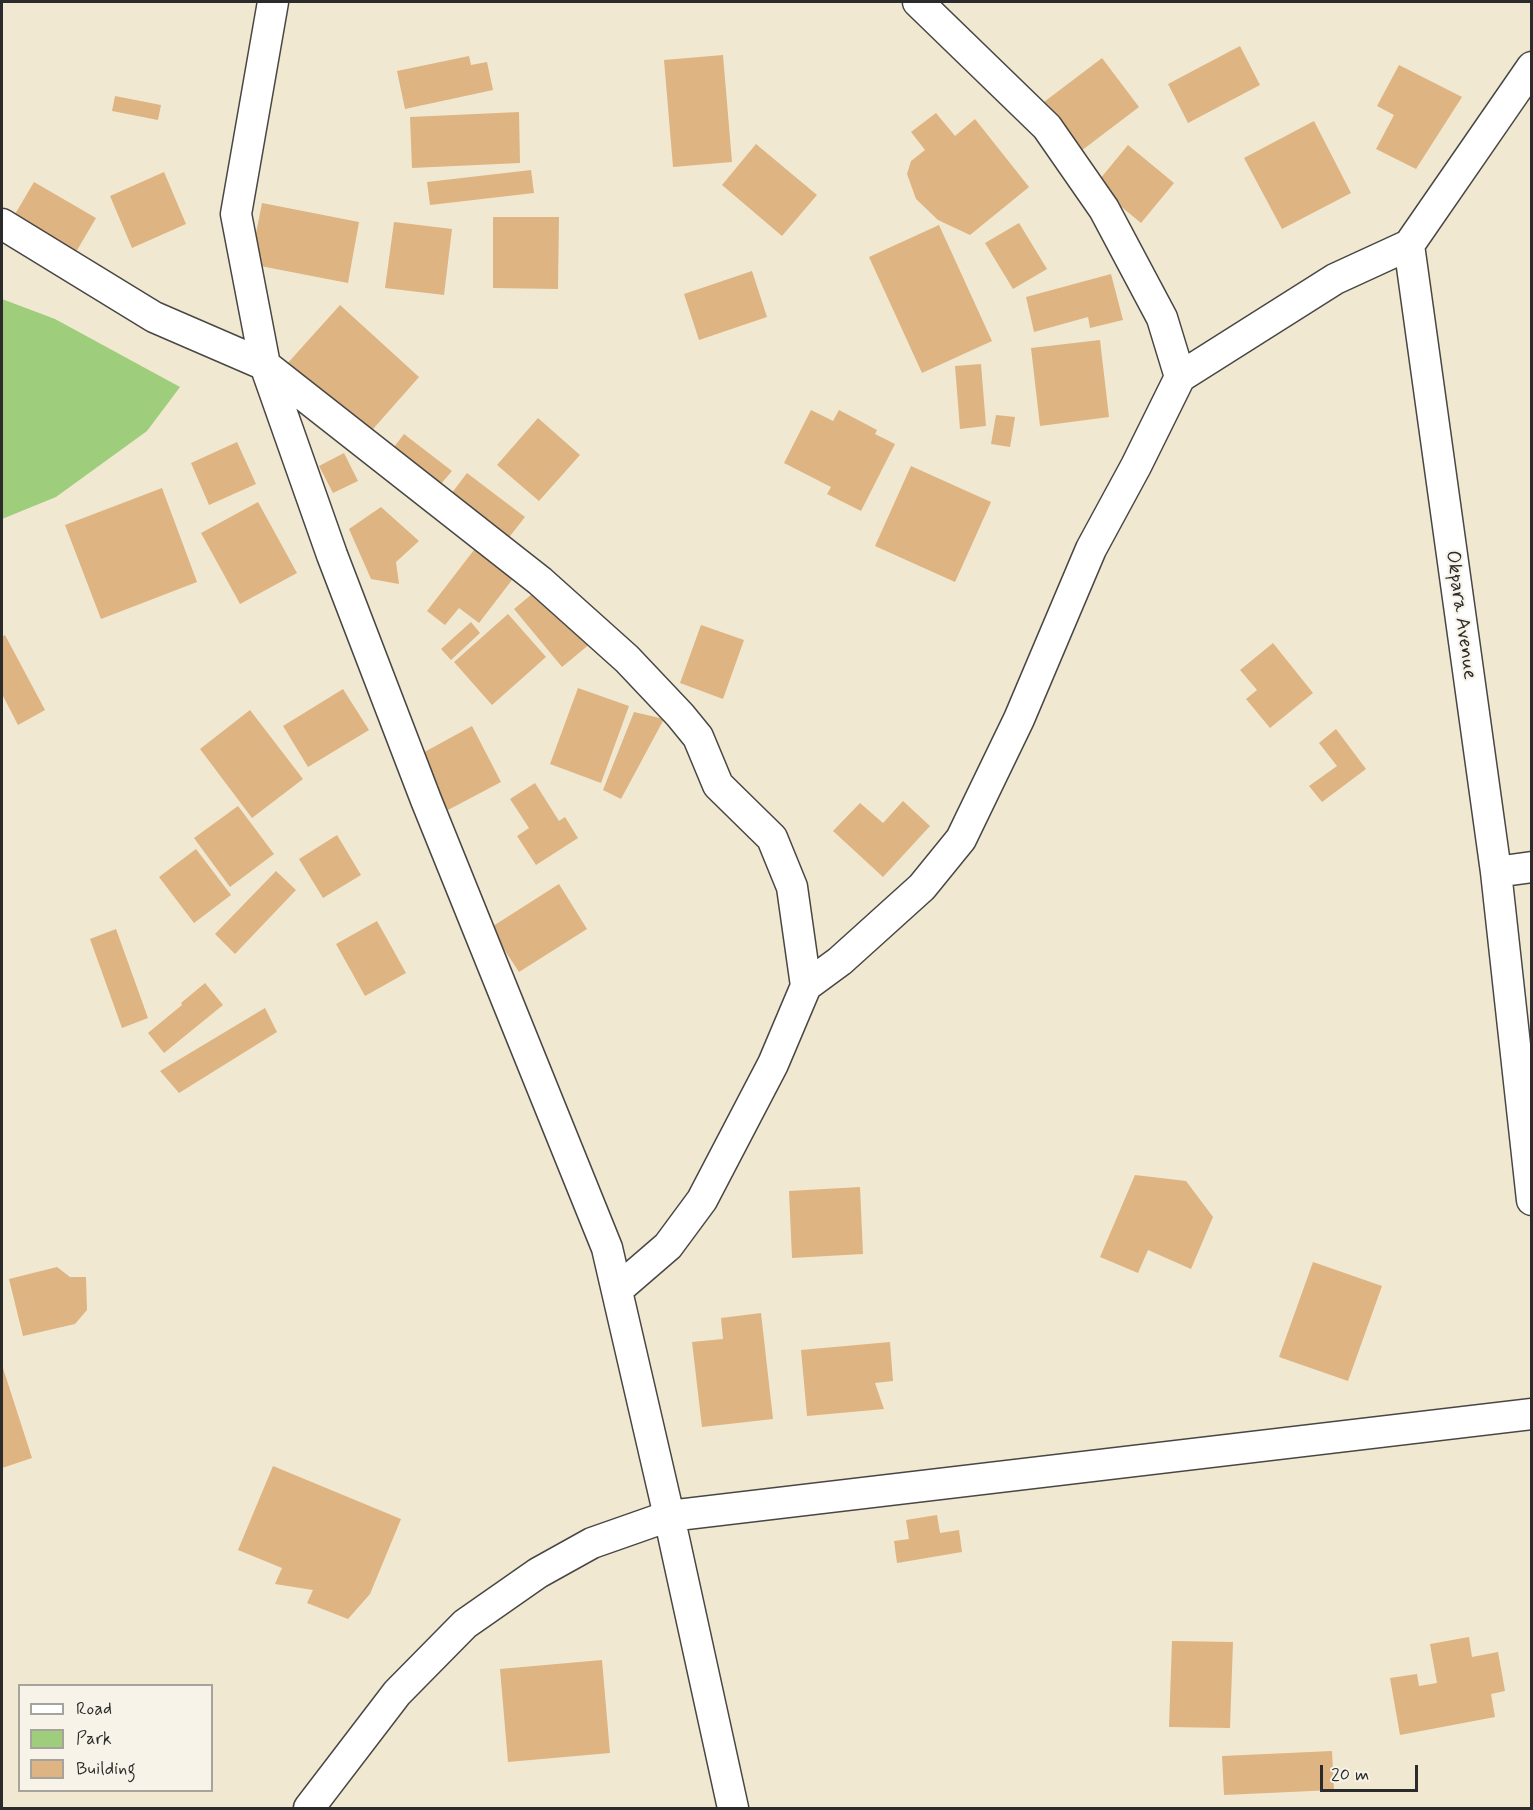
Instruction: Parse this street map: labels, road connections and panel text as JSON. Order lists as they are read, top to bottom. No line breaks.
{"streets":{"street":["Okpara Avenue"]},"legend":["Road","Park","Building"],"scale_bar":"20 m"}
